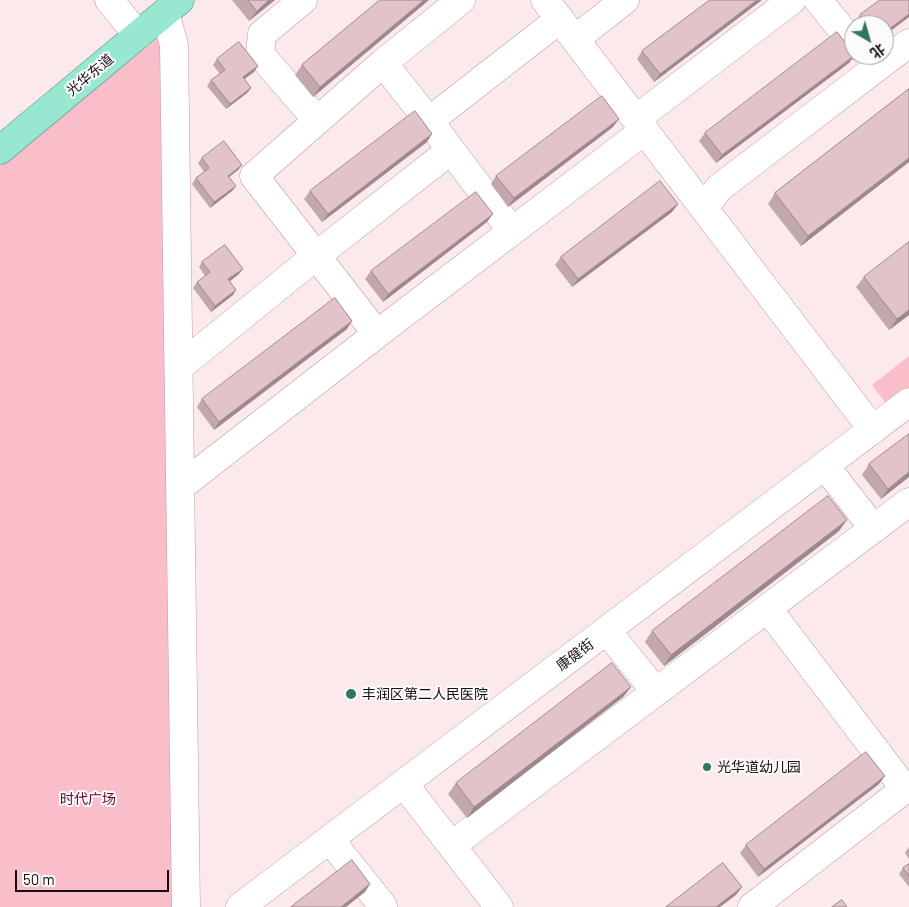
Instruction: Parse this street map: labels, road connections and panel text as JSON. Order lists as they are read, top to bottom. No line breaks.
{"streets":{"main road":["光华东道"],"street":["康健街"]},"parks":["时代广场"],"places":["丰润区第二人民医院","光华道幼儿园"],"scale_bar":"50 m","north":"bottom right"}
